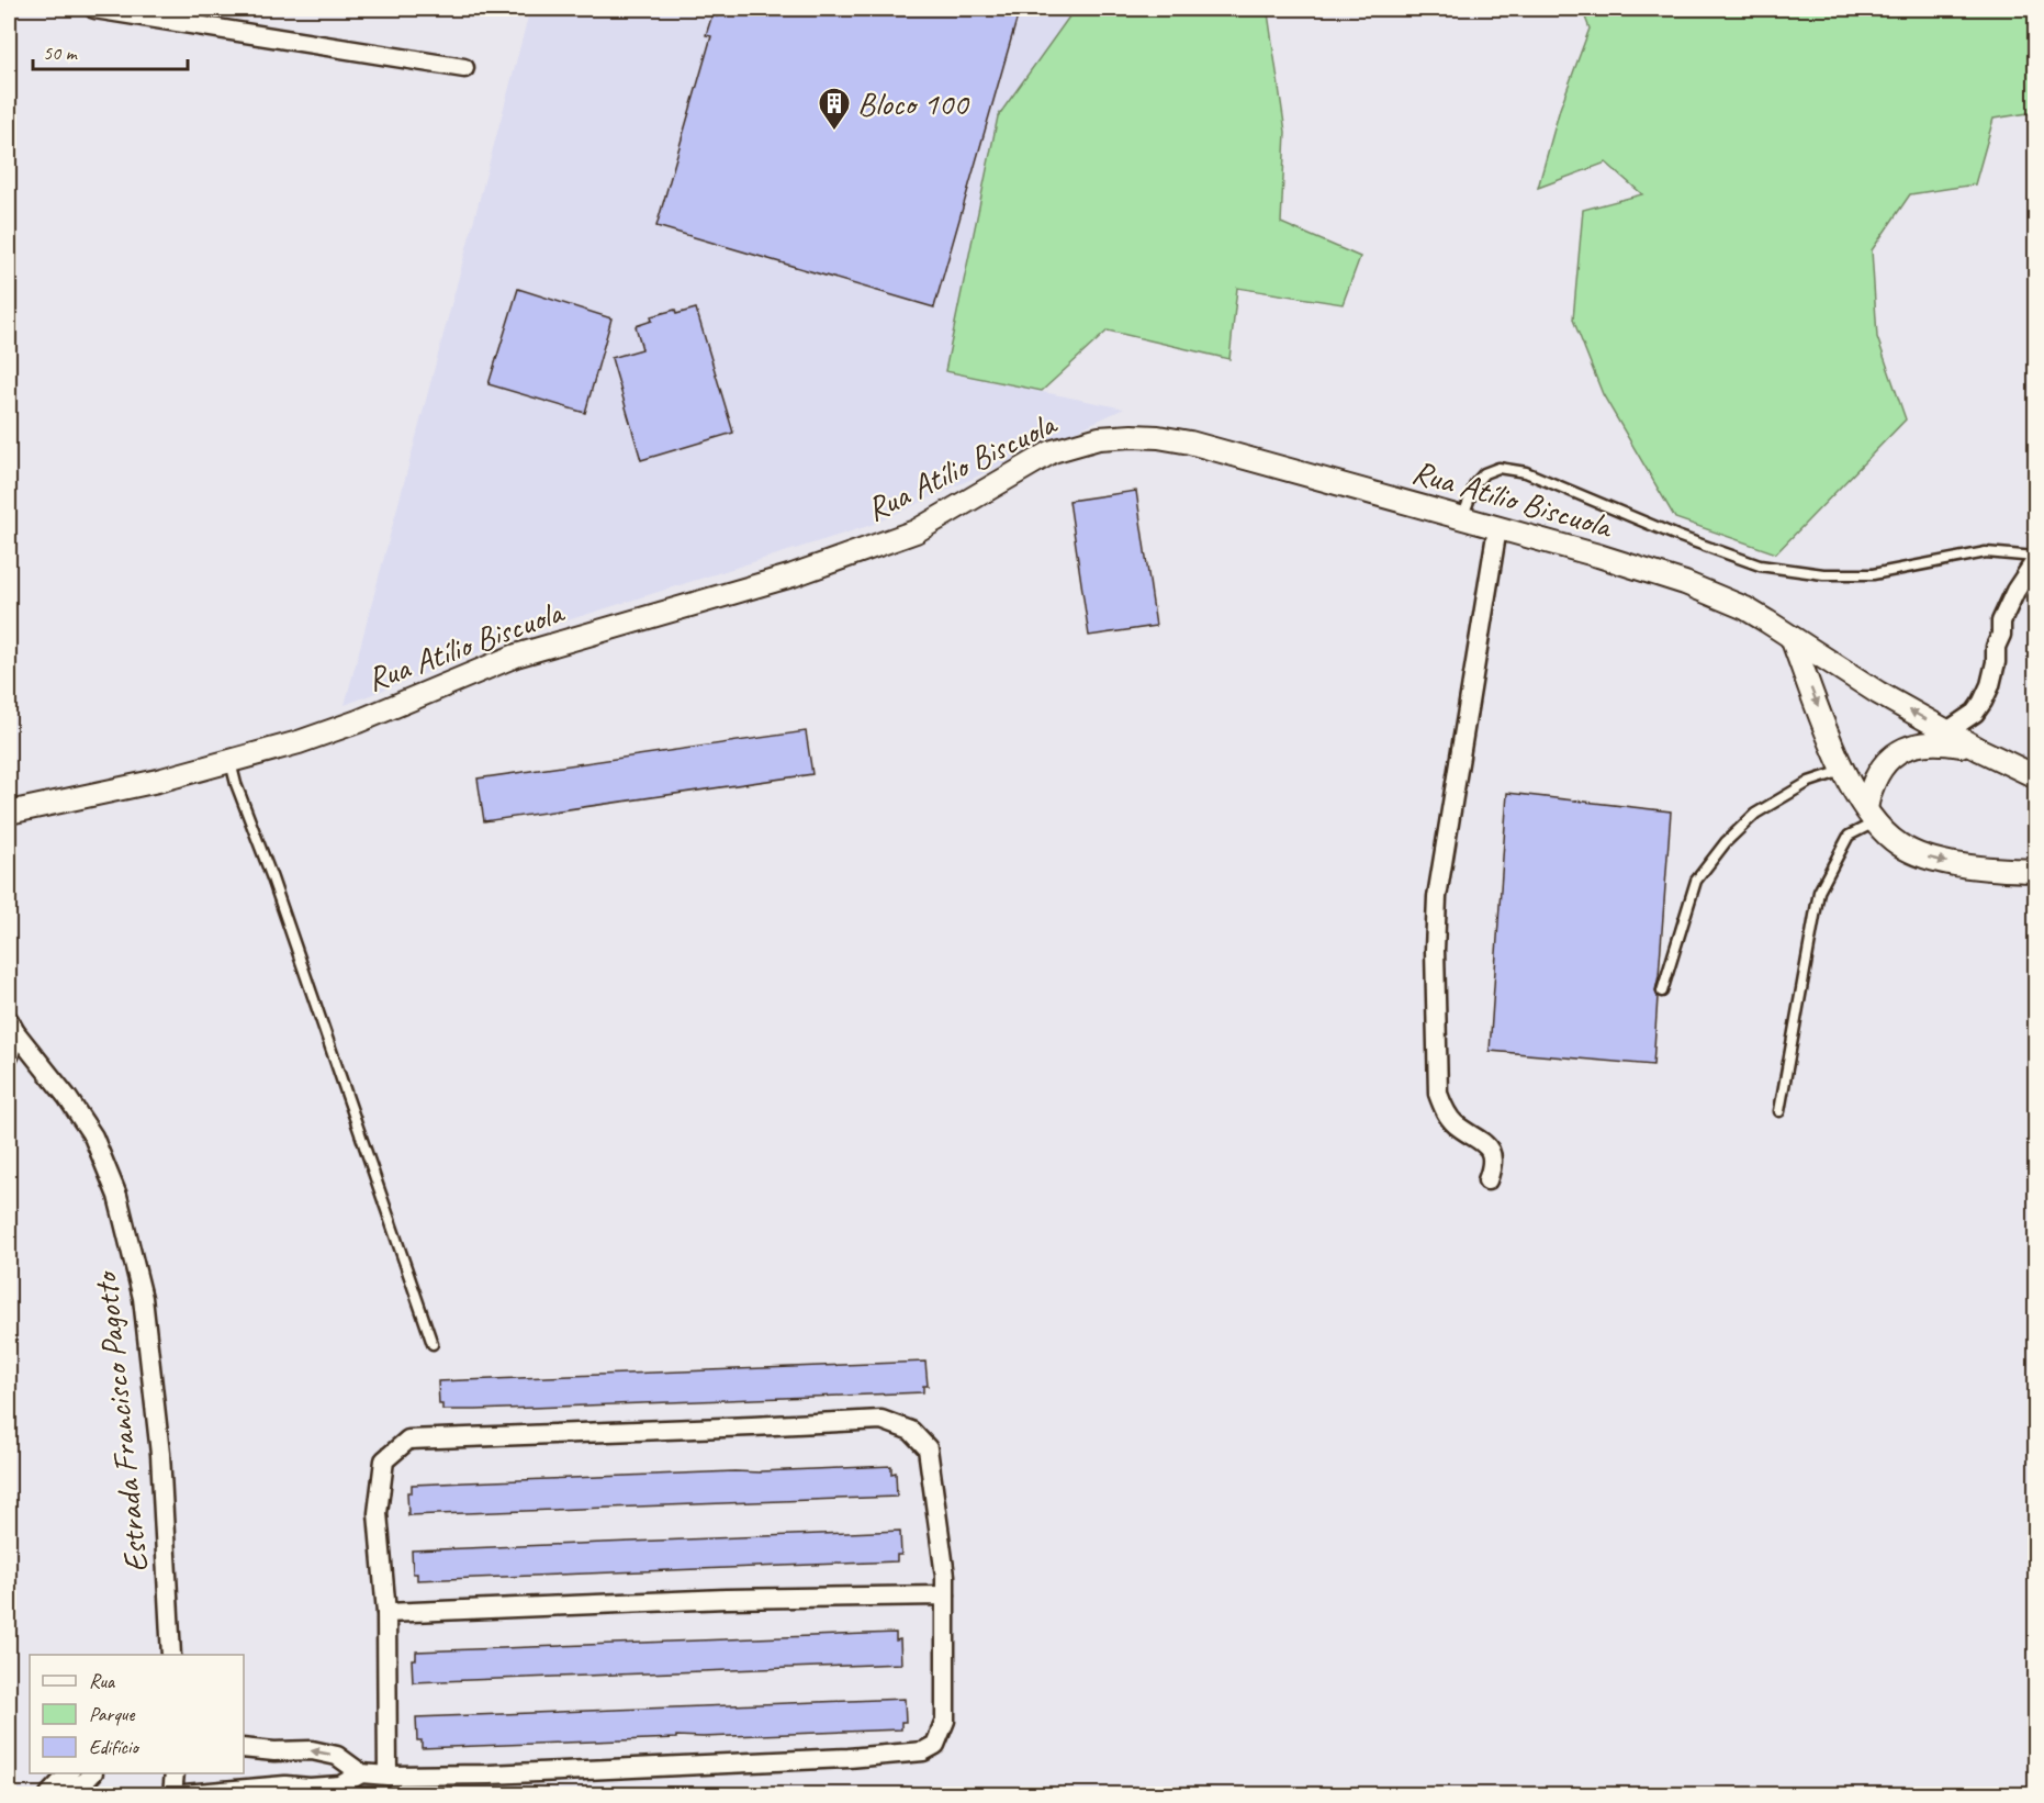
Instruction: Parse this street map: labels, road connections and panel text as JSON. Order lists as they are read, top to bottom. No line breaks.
{"streets":{"street":["Rua Atílio Biscuola","Estrada Francisco Pagotto"]},"places":{"building":["Bloco 100"]},"legend":["Rua","Parque","Edifício"],"scale_bar":"50 m"}
